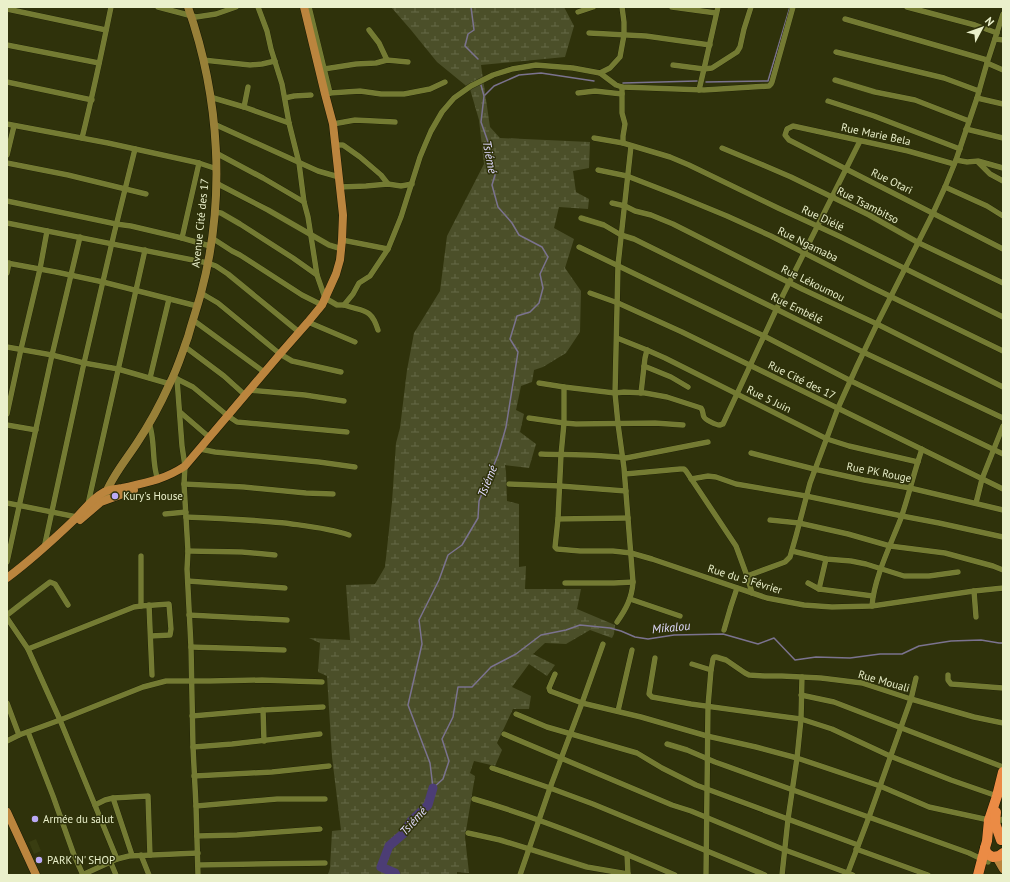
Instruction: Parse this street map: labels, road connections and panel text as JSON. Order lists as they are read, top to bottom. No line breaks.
{"streets":{"street":["Rue Marie Bela","Rue Otari","Rue Tsambitso","Rue Diélé","Avenue Cité des 17","Rue Ngamaba","Rue Lékoumou","Rue Embélé","Rue Cité des 17","Rue 5 Juin","Rue PK Rouge","Rue du 5 Février","Rue Mouali"]},"crossings":[["Rue Marie Bela","Rue Otari"]],"water":["Tsiémé","Mikalou"],"places":["Kury's House","Armée du salut","PARK 'N' SHOP"],"north":"top right"}
